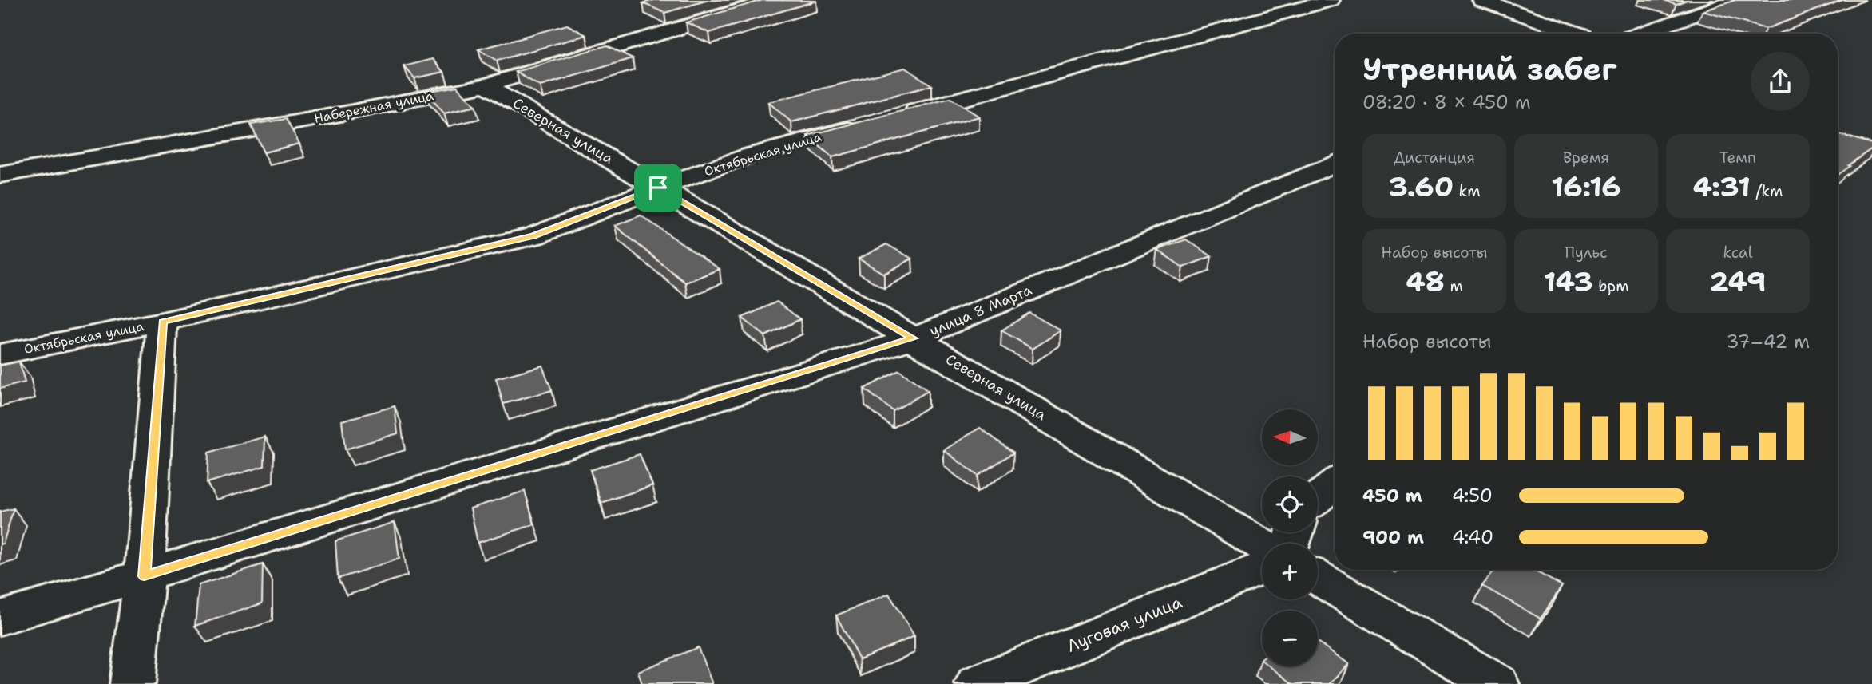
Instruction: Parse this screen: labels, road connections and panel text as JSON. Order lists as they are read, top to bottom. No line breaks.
{"streets":{"street":["Набережная улица","Северная улица","Октябрьская улица","улица 8 Марта","Луговая улица"]},"crossings":[["Набережная улица","Северная улица"],["Северная улица","Октябрьская улица"],["Северная улица","улица 8 Марта"]],"north":"left","page":{"heading":["Утренний забег","08:20 · 8 × 450 m"],"stats":[["Дистанция","3.60 km"],["Время","16:16"],["Темп","4:31 /km"],["Набор высоты","48 m"],["Пульс","143 bpm"],["kcal","249"]],"chart":["Набор высоты","37–42 m"],"map_buttons":["+","−"],"list":[{"name":"450 m","note":"4:50"},{"name":"900 m","note":"4:40"}]}}
